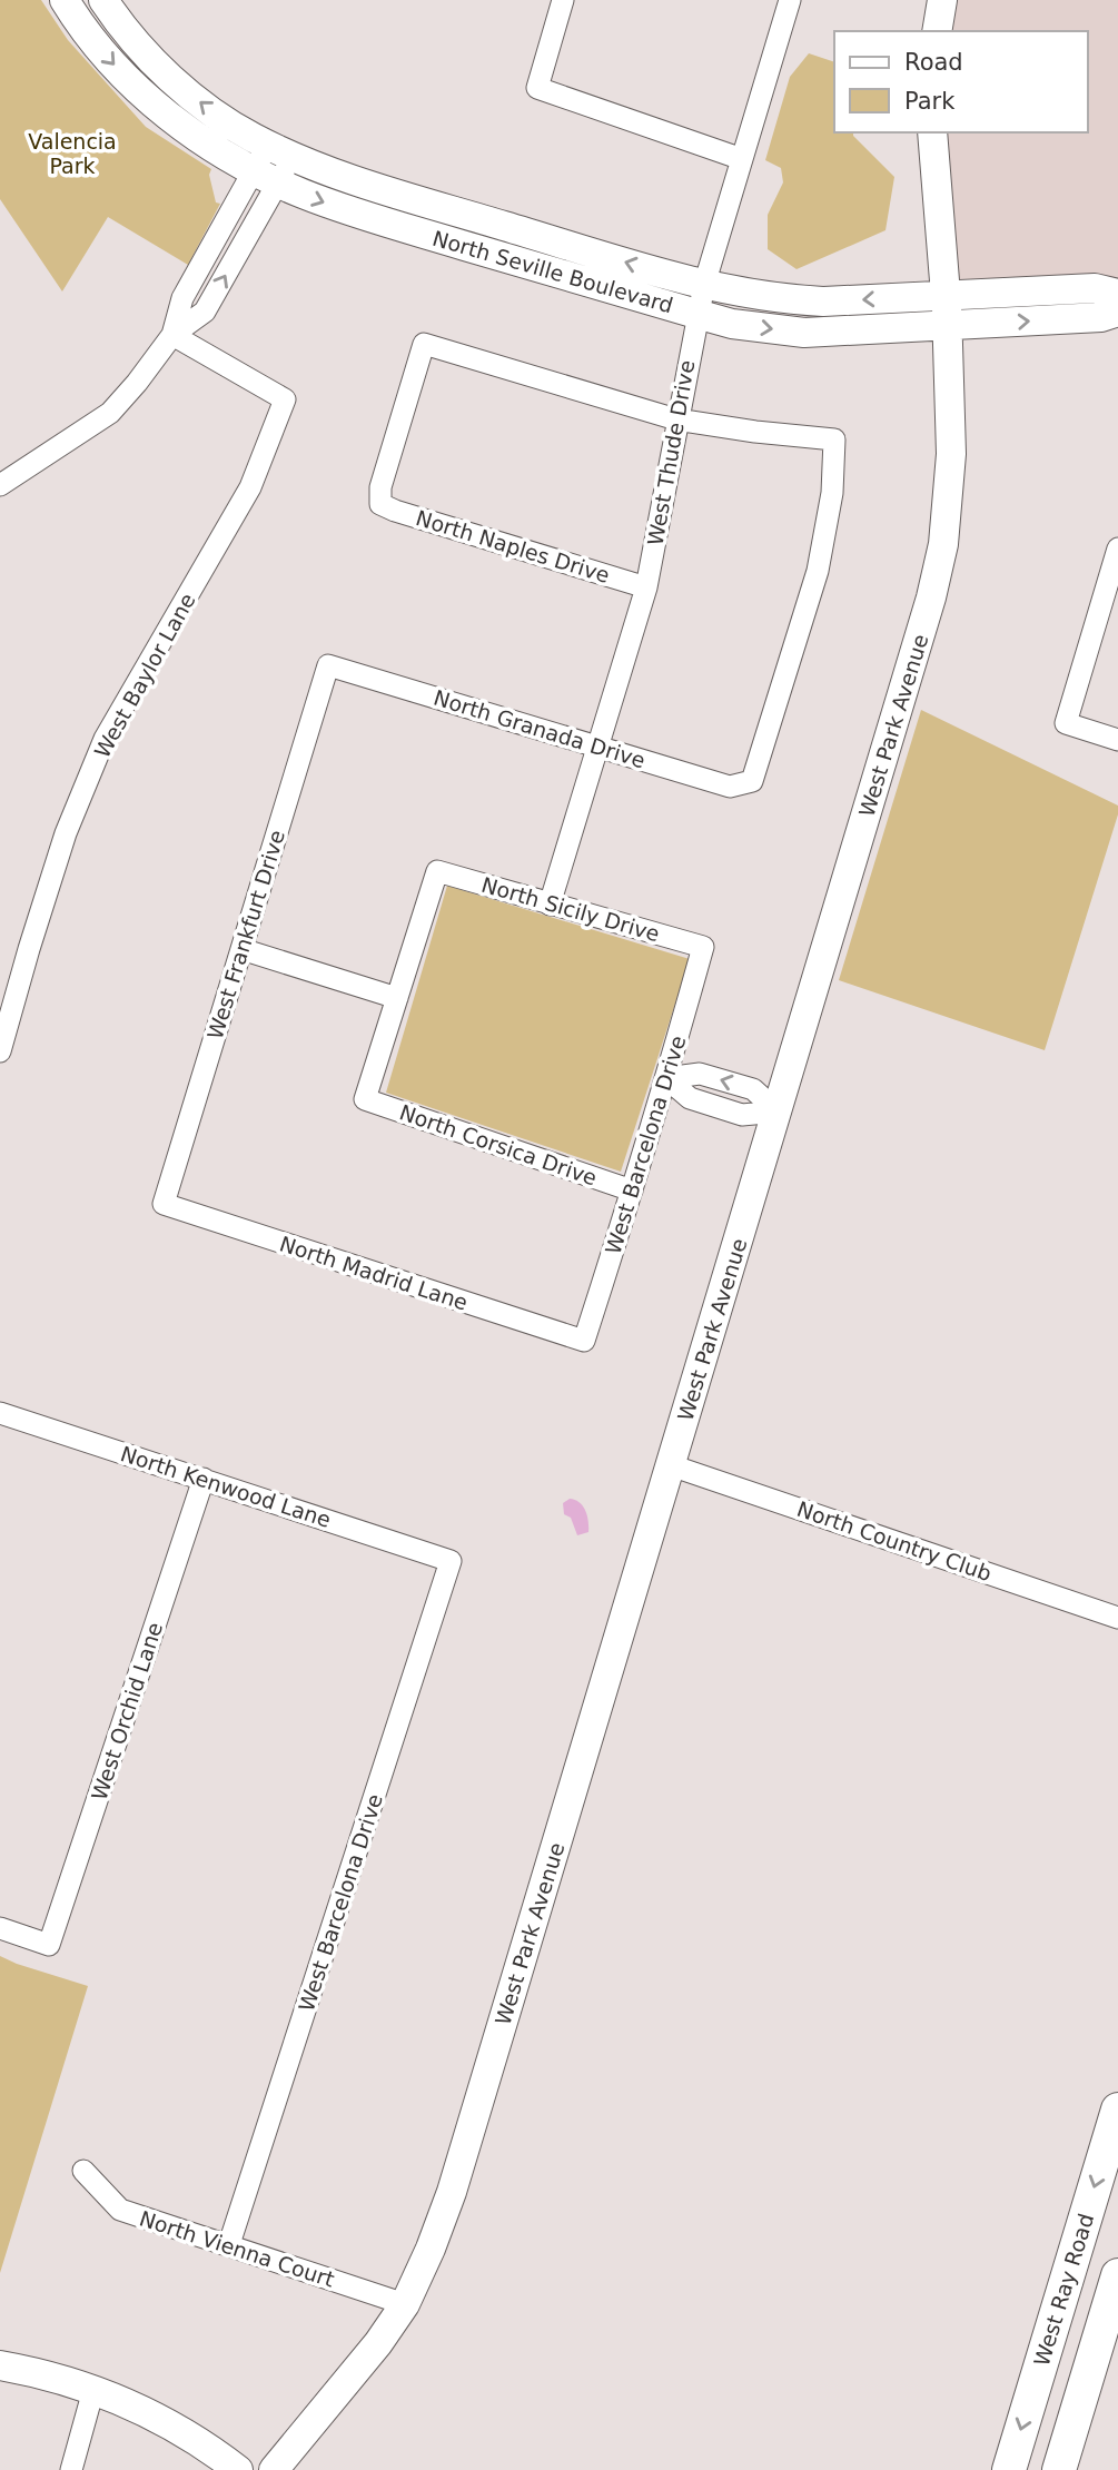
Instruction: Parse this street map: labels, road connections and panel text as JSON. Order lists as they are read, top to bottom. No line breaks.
{"streets":{"main road":["West Ray Road"],"street":["North Seville Boulevard","West Thude Drive","North Naples Drive","West Baylor Lane","West Park Avenue","North Granada Drive","North Sicily Drive","West Frankfurt Drive","North Corsica Drive","West Barcelona Drive","North Madrid Lane","North Kenwood Lane","North Country Club","West Orchid Lane","North Vienna Court"]},"crossings":[["North Seville Boulevard","West Thude Drive"],["North Seville Boulevard","West Park Avenue"],["West Thude Drive","North Naples Drive"],["West Thude Drive","North Granada Drive"],["West Thude Drive","North Sicily Drive"],["North Naples Drive","North Granada Drive"],["West Park Avenue","North Country Club"],["West Park Avenue","North Vienna Court"],["North Granada Drive","West Frankfurt Drive"],["North Sicily Drive","North Corsica Drive"],["North Sicily Drive","West Barcelona Drive"],["West Frankfurt Drive","North Madrid Lane"],["North Corsica Drive","West Barcelona Drive"],["West Barcelona Drive","North Madrid Lane"],["West Barcelona Drive","North Kenwood Lane"],["West Barcelona Drive","North Vienna Court"],["North Kenwood Lane","West Orchid Lane"]],"parks":["Valencia Park"],"legend":["Road","Park"]}
